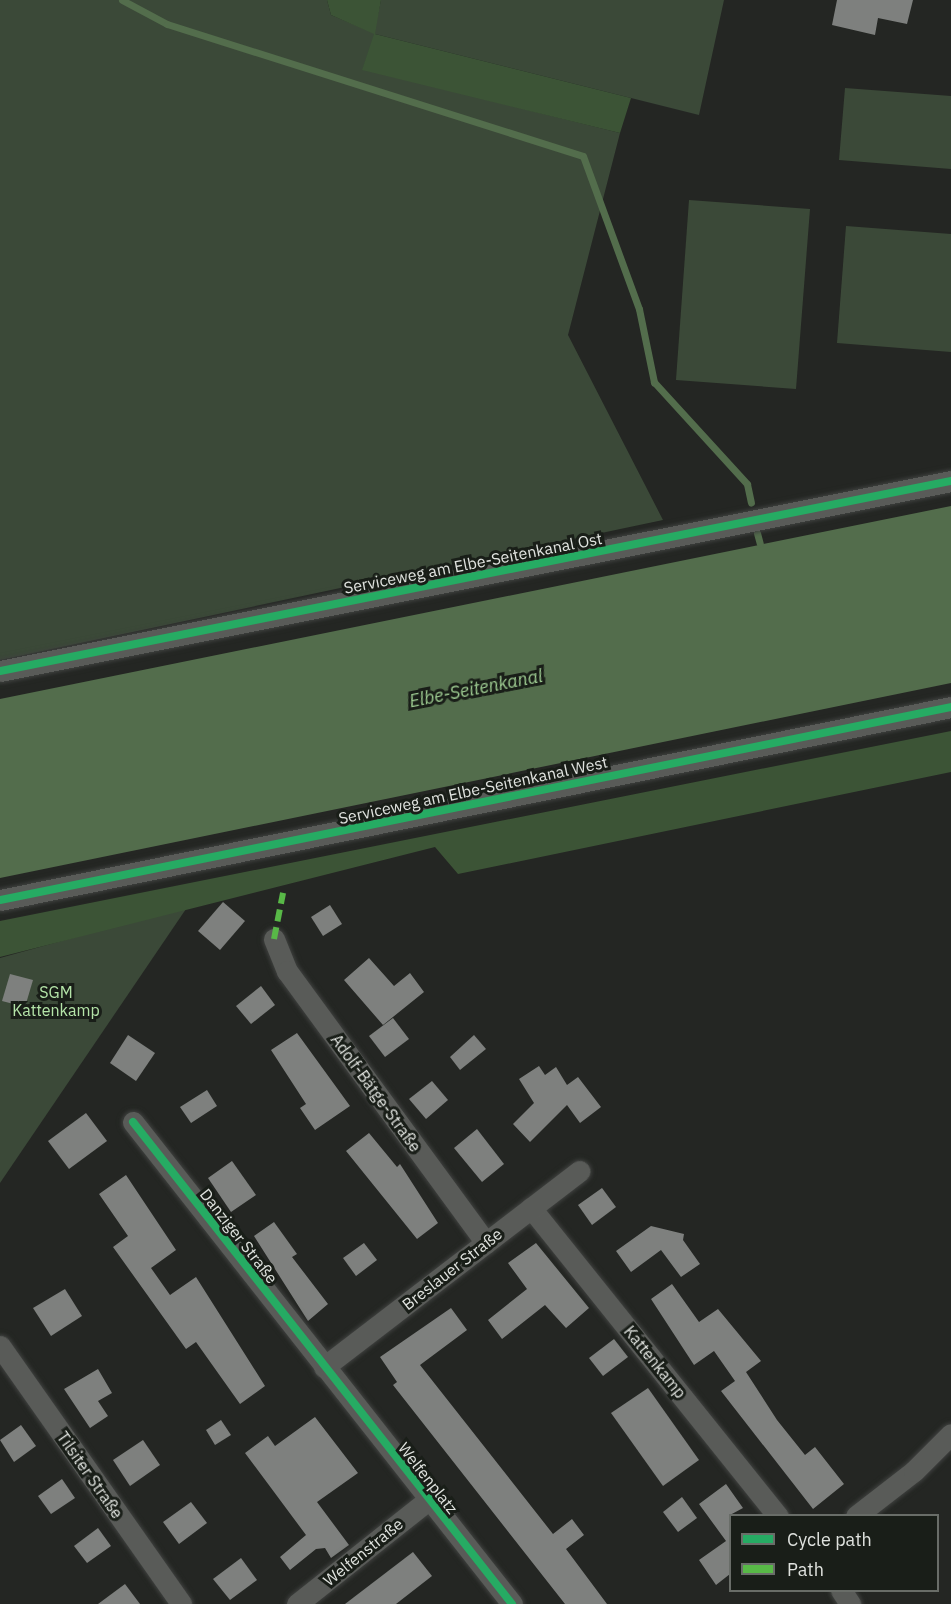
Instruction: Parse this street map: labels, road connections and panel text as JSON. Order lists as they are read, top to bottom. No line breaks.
{"streets":{"street":["Serviceweg am Elbe-Seitenkanal Ost","Serviceweg am Elbe-Seitenkanal West","Adolf-Bätge-Straße","Danziger Straße","Breslauer Straße","Kattenkamp","Tilsiter Straße","Welfenplatz","Welfenstraße"]},"crossings":[["Adolf-Bätge-Straße","Breslauer Straße"],["Danziger Straße","Breslauer Straße"],["Danziger Straße","Welfenplatz"],["Breslauer Straße","Kattenkamp"],["Breslauer Straße","Welfenplatz"],["Welfenplatz","Welfenstraße"]],"water":["Elbe-Seitenkanal"],"parks":["SGM Kattenkamp"],"legend":["Cycle path","Path"]}
